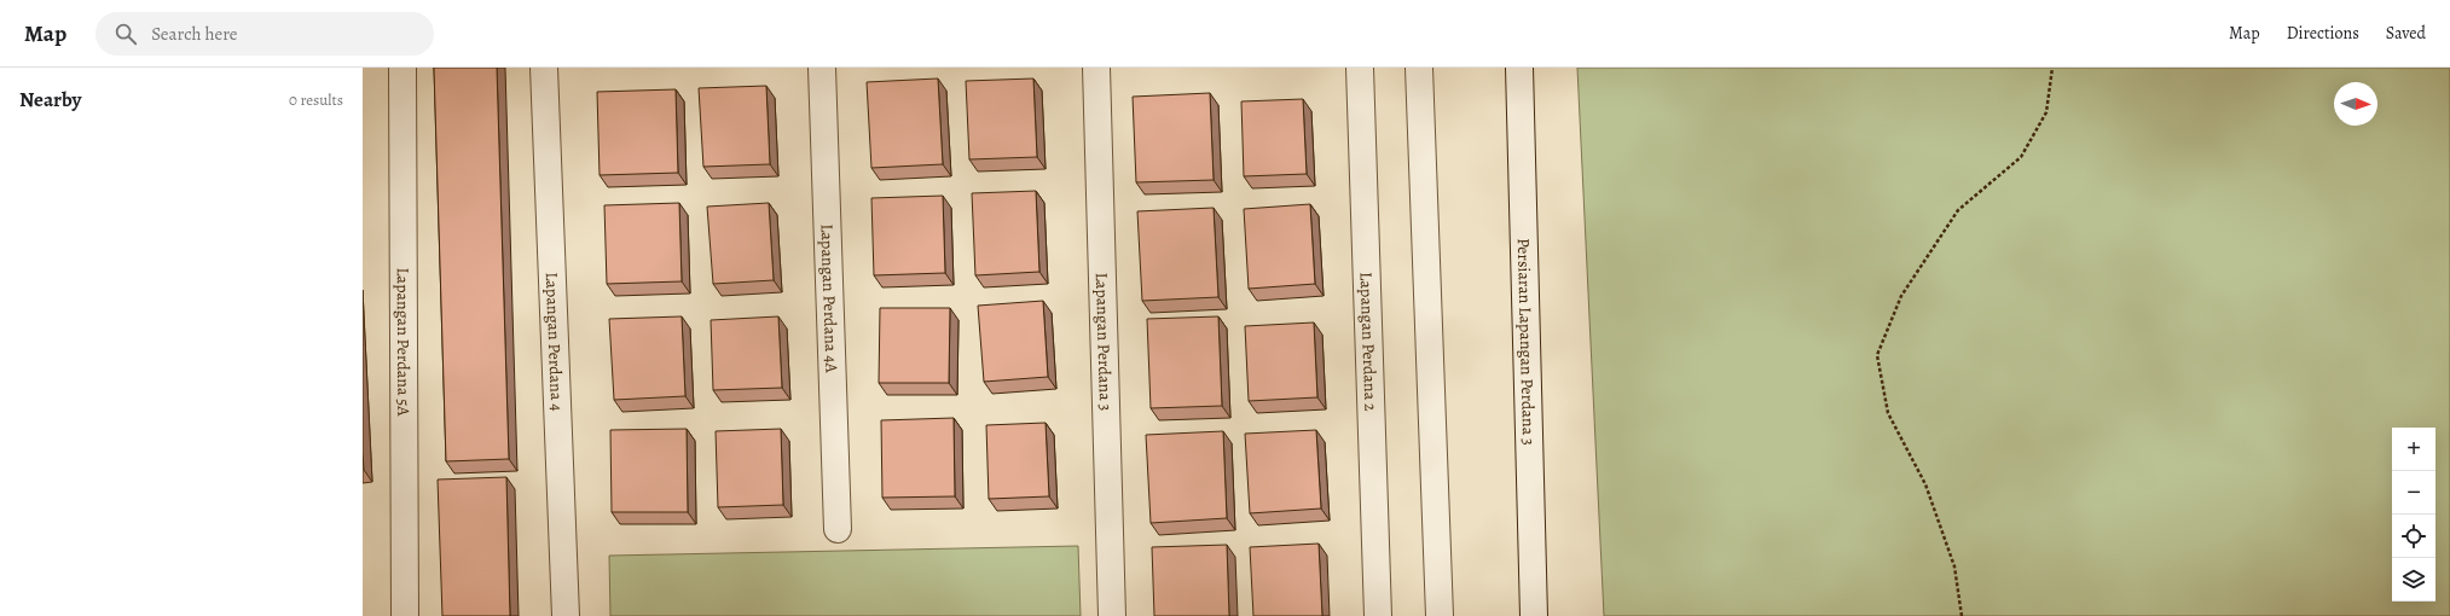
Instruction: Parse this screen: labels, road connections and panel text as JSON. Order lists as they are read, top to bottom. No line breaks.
{"streets":{"street":["Lapangan Perdana 4A","Lapangan Perdana 5A","Lapangan Perdana 4","Lapangan Perdana 3","Lapangan Perdana 2","Persiaran Lapangan Perdana 3"]},"north":"right","page":{"header":"Map","search":"Search here","nav":["Map","Directions","Saved"],"heading":["Nearby","0 results"],"map_buttons":["+","−"]}}
